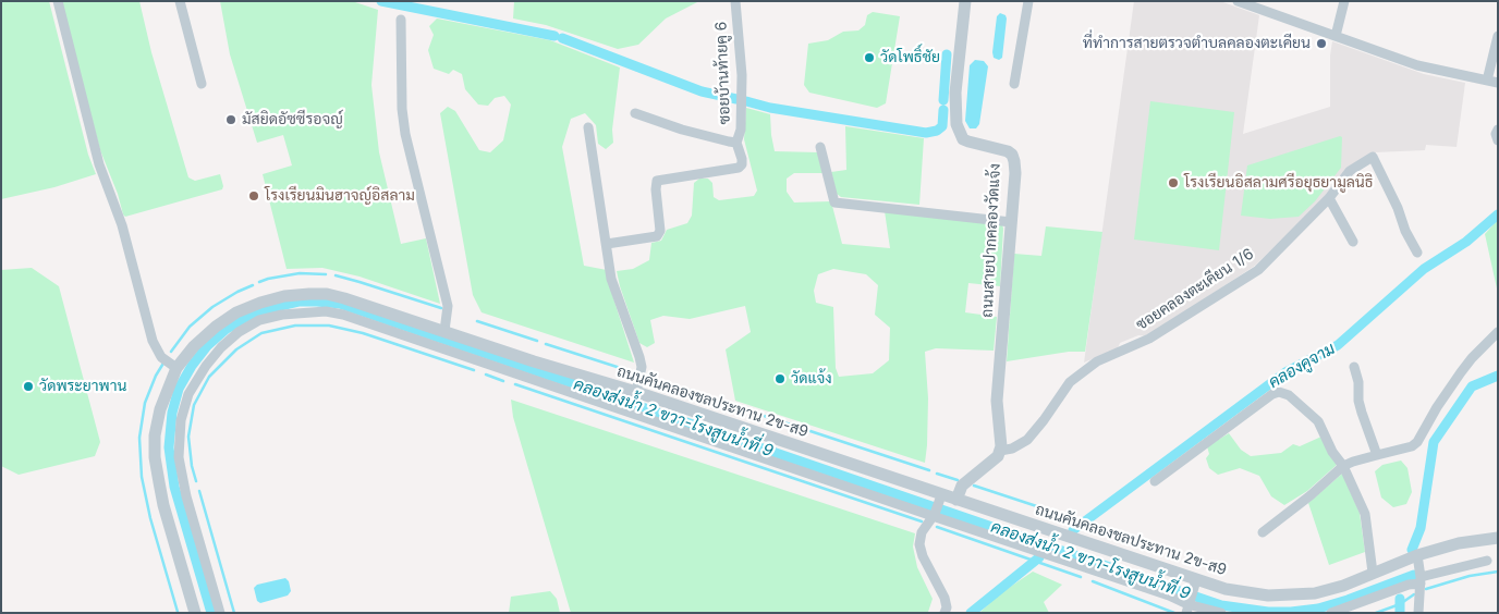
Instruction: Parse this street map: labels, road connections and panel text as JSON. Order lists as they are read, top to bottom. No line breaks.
{"streets":{"street":["ซอยบ้านท้ายคู 6","ถนนสายปากคลองวัดแจ้ง","ซอยคลองตะเคียน 1/6","ถนนคันคลองชลประทาน 2ข-ส9"]},"crossings":[["ถนนสายปากคลองวัดแจ้ง","ซอยคลองตะเคียน 1/6"]],"water":["คลองคูจาม","คลองส่งน้ำ 2 ขวา-โรงสูบน้ำที่ 9"],"places":["ที่ทำการสายตรวจตำบลคลองตะเคียน","วัดโพธิ์ชัย","มัสยิดอัซซีรอจญ์","โรงเรียนอิสลามศรีอยุธยามูลนิธิ","โรงเรียนมินฮาจญ์อิสลาม","วัดแจ้ง","วัดพระยาพาน"]}
